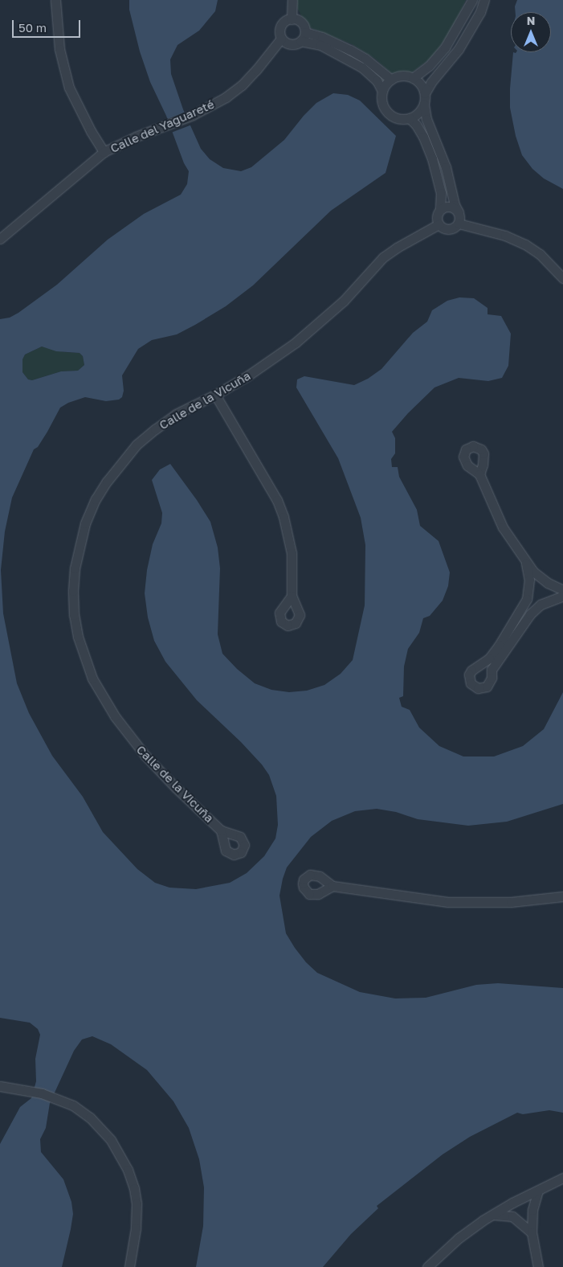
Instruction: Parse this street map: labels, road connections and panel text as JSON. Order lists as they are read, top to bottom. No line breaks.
{"streets":{"street":["Calle del Yaguareté","Calle de la Vicuña"]},"scale_bar":"50 m","north":"top"}
